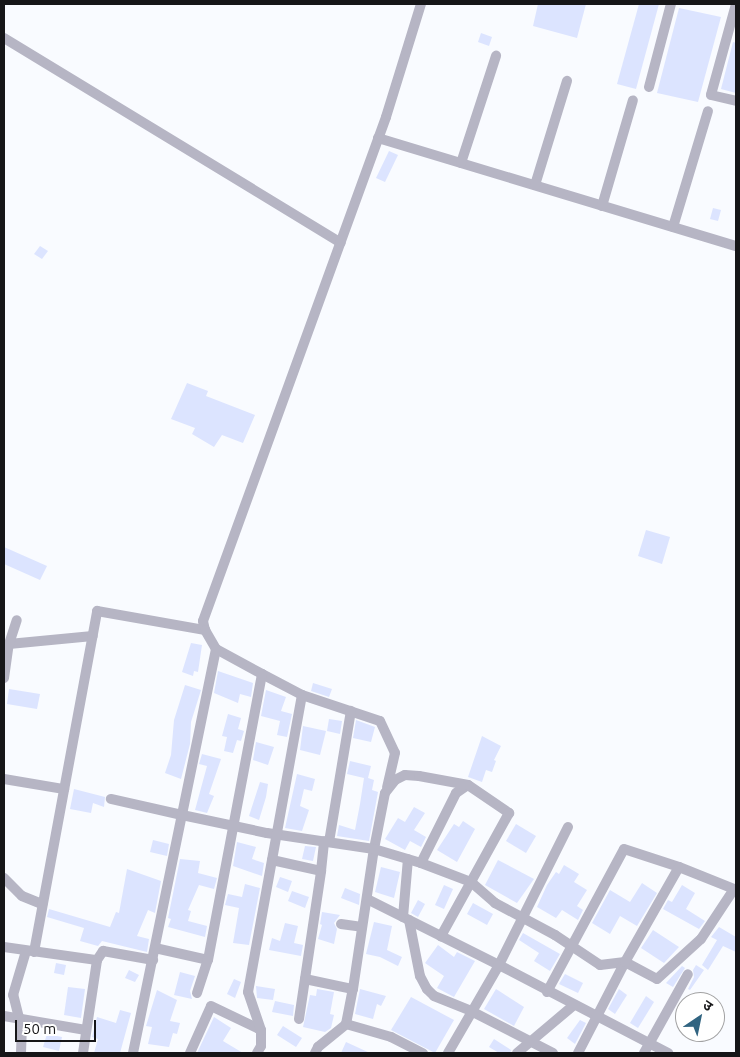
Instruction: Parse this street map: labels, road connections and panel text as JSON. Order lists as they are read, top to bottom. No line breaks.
{"scale_bar":"50 m","north":"top right"}
